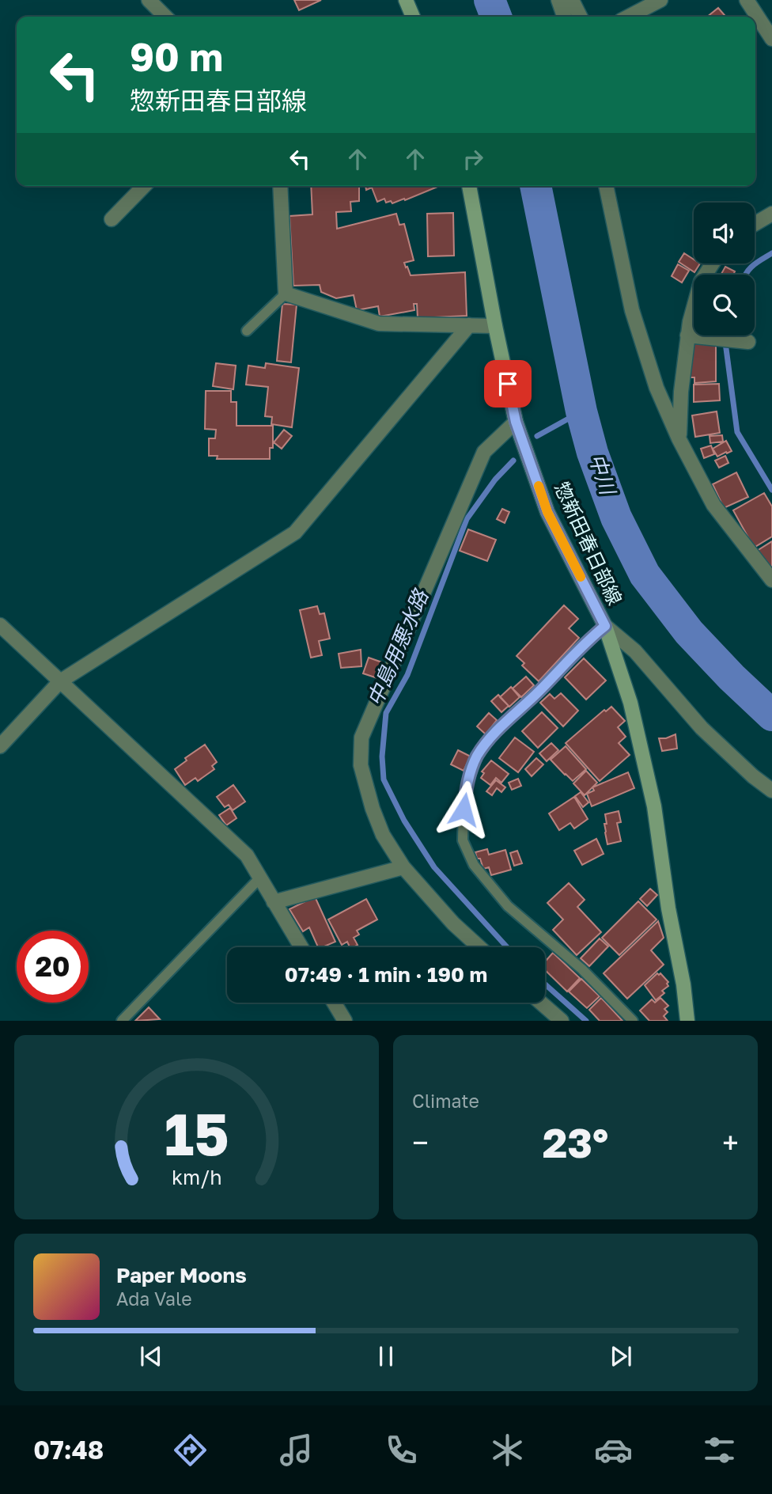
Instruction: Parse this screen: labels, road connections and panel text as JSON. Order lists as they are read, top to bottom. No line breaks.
{"streets":{"main road":["惣新田春日部線"]},"water":["中川","中島用悪水路"],"page":{"turn":["90 m","惣新田春日部線"],"limit":"20","trip":"07:49 · 1 min · 190 m","tile":"Climate","heat":["−","23°","+"],"song":["Paper Moons","Ada Vale"],"tabs":"07:48","gauge":["15","km/h"]}}
